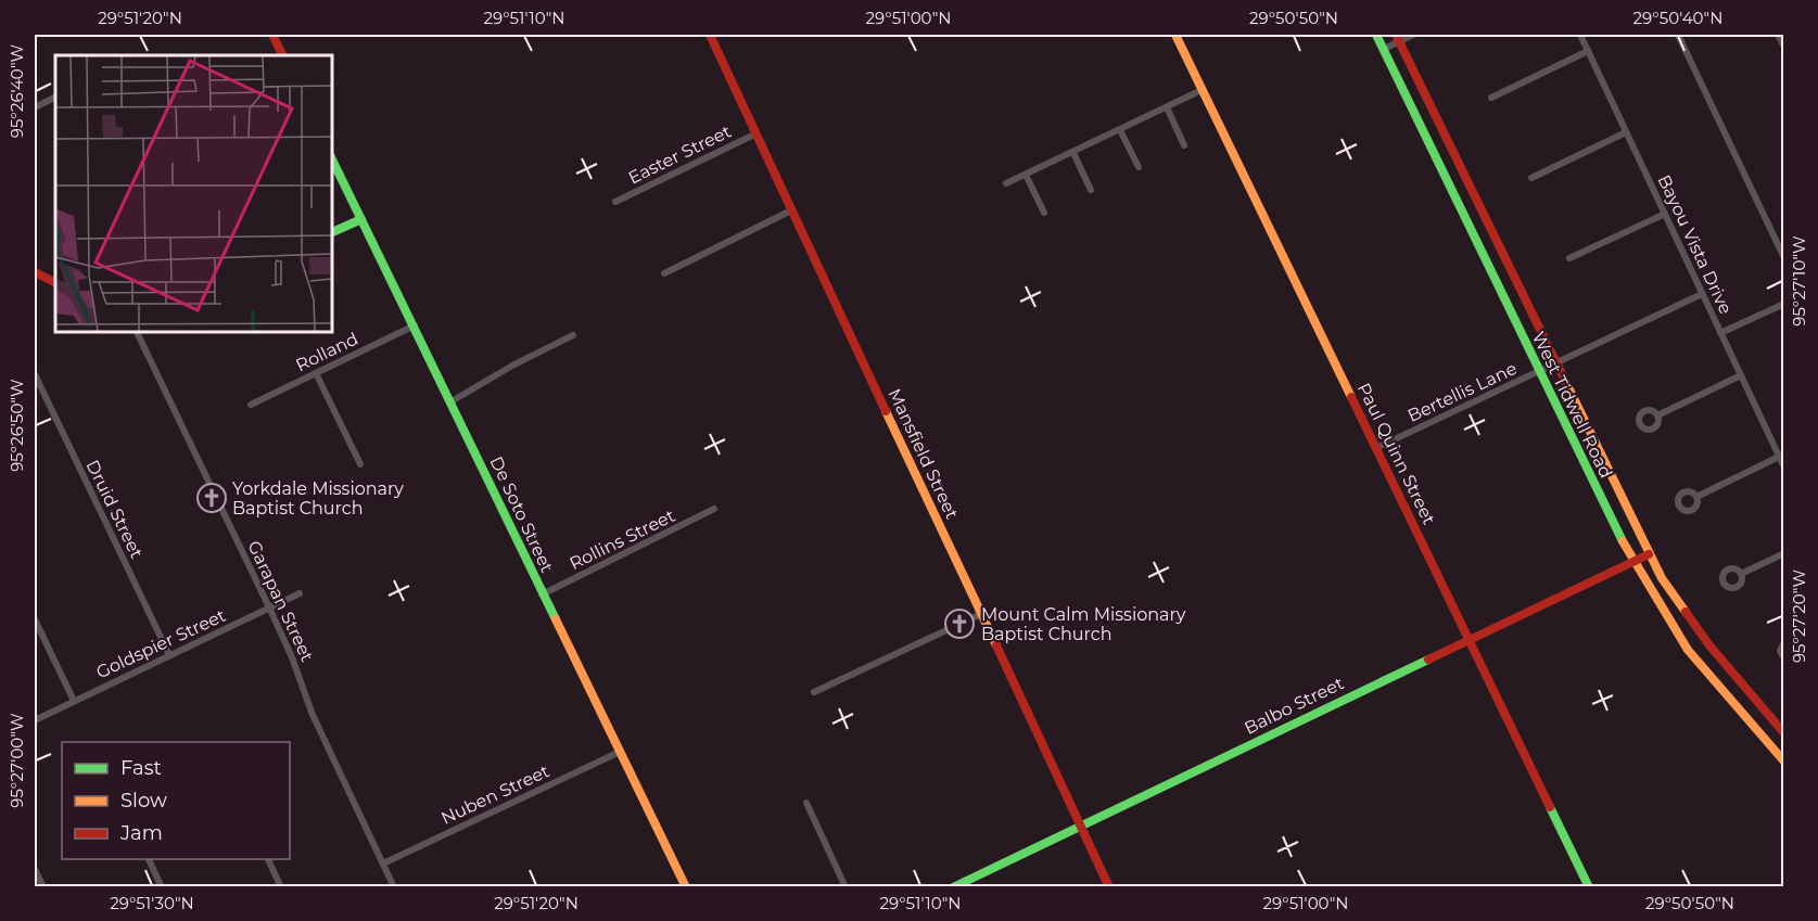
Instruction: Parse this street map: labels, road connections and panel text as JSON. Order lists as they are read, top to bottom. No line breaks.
{"streets":{"street":["Easter Street","Bayou Vista Drive","Rolland","Bertellis Lane","West Tidwell Road","Mansfield Street","Paul Quinn Street","Druid Street","De Soto Street","Rollins Street","Garapan Street","Goldspier Street","Balbo Street","Nuben Street"]},"crossings":[["Easter Street","Mansfield Street"],["Bayou Vista Drive","Bertellis Lane"],["Rolland","De Soto Street"],["Bertellis Lane","West Tidwell Road"],["Bertellis Lane","Paul Quinn Street"],["West Tidwell Road","Balbo Street"],["Mansfield Street","Balbo Street"],["Paul Quinn Street","Balbo Street"],["Druid Street","Goldspier Street"],["De Soto Street","Rollins Street"],["De Soto Street","Nuben Street"],["Garapan Street","Goldspier Street"],["Garapan Street","Nuben Street"]],"places":{"church":["Yorkdale Missionary Baptist Church","Mount Calm Missionary Baptist Church"]},"legend":["Fast","Slow","Jam"],"coordinates":["29°51'20\"N","29°51'10\"N","29°51'00\"N","29°50'50\"N","29°50'40\"N","95°26'40\"W","95°27'10\"W","95°26'50\"W","95°27'20\"W","95°27'00\"W","29°51'30\"N"]}
